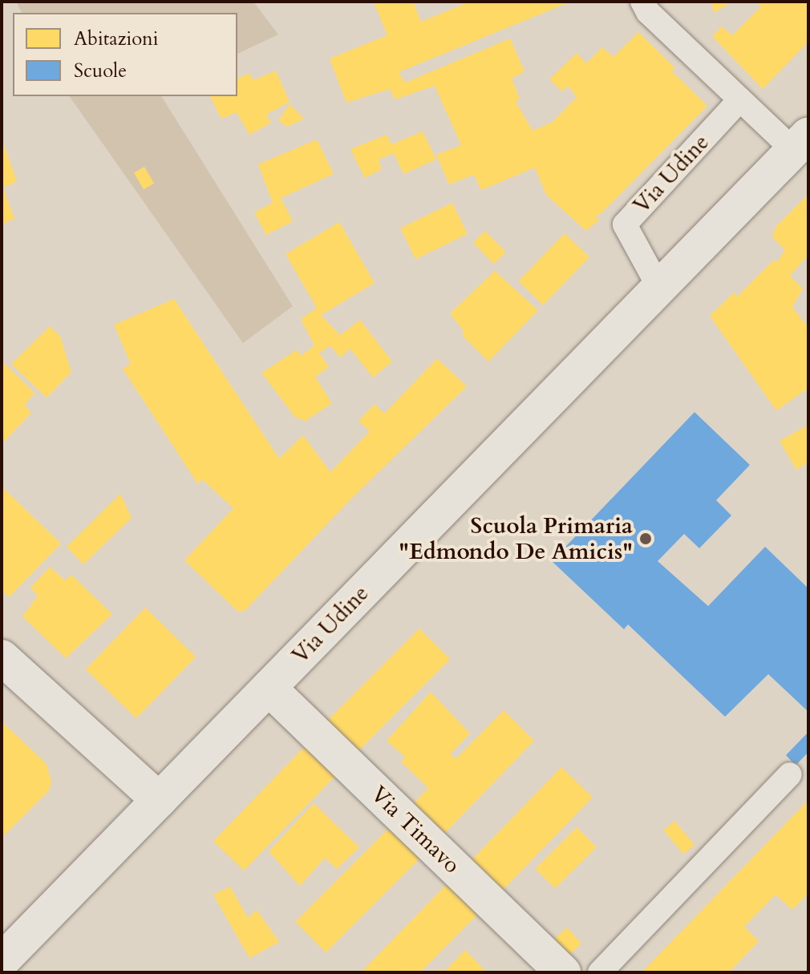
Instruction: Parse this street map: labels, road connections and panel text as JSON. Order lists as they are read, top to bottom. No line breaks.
{"streets":{"main road":["Via Udine","Via Timavo"]},"crossings":[["Via Udine","Via Timavo"]],"places":["Scuola Primaria \"Edmondo De Amicis\""],"legend":["Abitazioni","Scuole"]}
